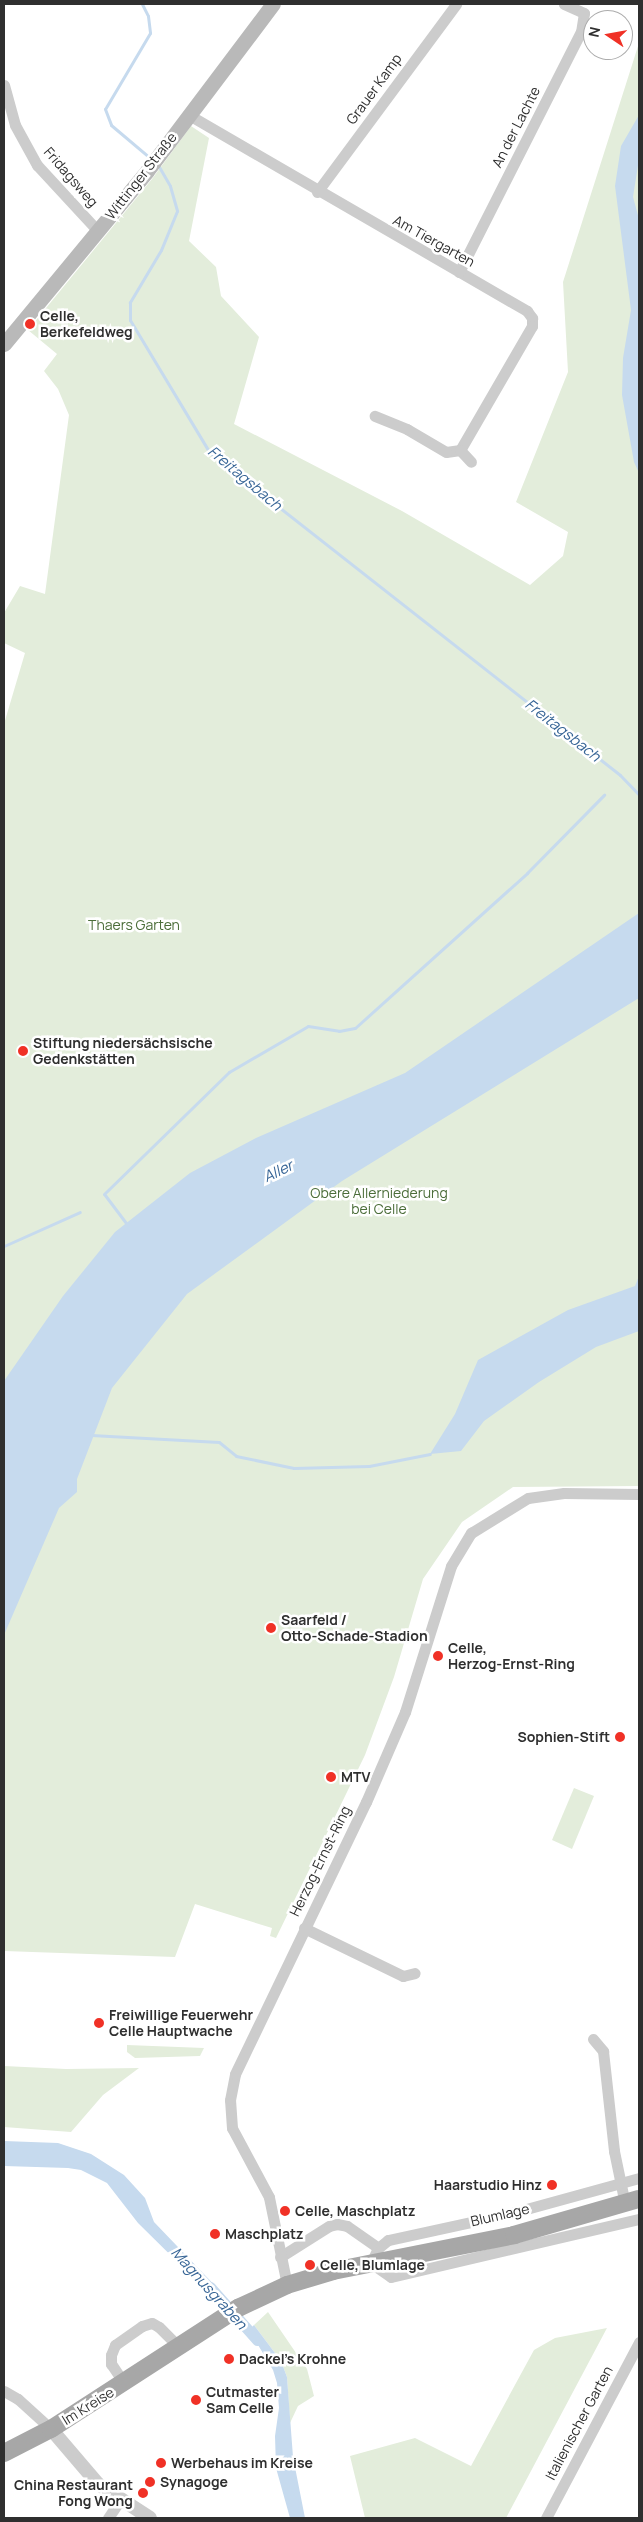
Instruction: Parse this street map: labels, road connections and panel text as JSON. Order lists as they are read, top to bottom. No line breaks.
{"streets":{"main road":["Wittinger Straße","Blumlage","Im Kreise"],"street":["Grauer Kamp","An der Lachte","Fridagsweg","Am Tiergarten","Herzog-Ernst-Ring","Italienischer Garten"]},"crossings":[["Grauer Kamp","Am Tiergarten"],["An der Lachte","Am Tiergarten"],["Wittinger Straße","Fridagsweg"],["Wittinger Straße","Am Tiergarten"],["Herzog-Ernst-Ring","Blumlage"],["Herzog-Ernst-Ring","Im Kreise"],["Blumlage","Im Kreise"]],"water":["Freitagsbach","Aller","Magnusgraben"],"parks":["Thaers Garten","Obere Allerniederung bei Celle"],"places":["Celle, Berkefeldweg","Stiftung niedersächsische Gedenkstätten","Saarfeld / Otto-Schade-Stadion","Celle, Herzog-Ernst-Ring","Sophien-Stift","MTV","Freiwillige Feuerwehr Celle Hauptwache","Haarstudio Hinz","Celle, Maschplatz","Maschplatz","Celle, Blumlage","Dackel's Krohne","Cutmaster Sam Celle","Werbehaus im Kreise","Synagoge","China Restaurant Fong Wong"],"north":"left"}
